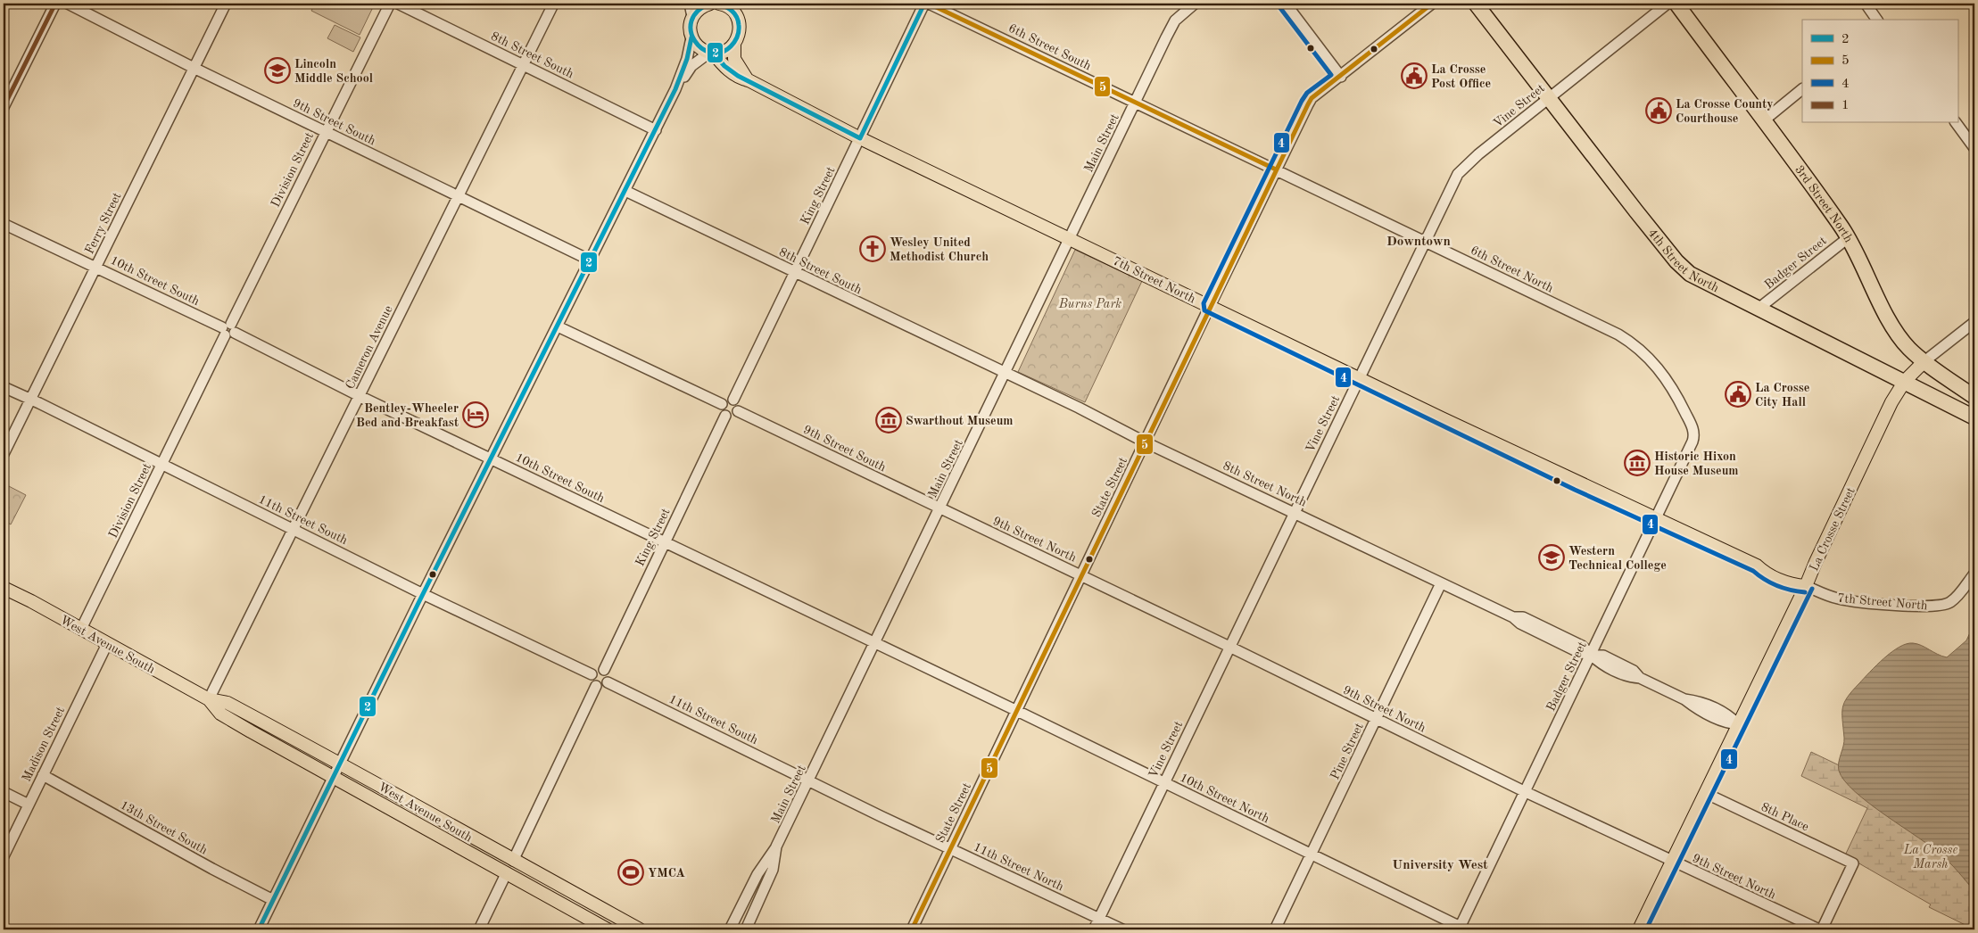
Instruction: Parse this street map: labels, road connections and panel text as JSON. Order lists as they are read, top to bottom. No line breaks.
{"streets":{"highway":["3rd Street North","4th Street North"],"main road":["7th Street North","La Crosse Street","West Avenue South"],"street":["6th Street South","8th Street South","Vine Street","9th Street South","Main Street","Division Street","King Street","Ferry Street","Badger Street","6th Street North","10th Street South","Cameron Avenue","8th Street North","State Street","11th Street South","9th Street North","Madison Street","Pine Street","10th Street North","8th Place","13th Street South","11th Street North"]},"crossings":[["6th Street South","Main Street"],["6th Street South","6th Street North"],["8th Street South","Main Street"],["8th Street South","King Street"],["8th Street South","Cameron Avenue"],["8th Street South","8th Street North"],["Vine Street","4th Street North"],["Vine Street","6th Street North"],["Vine Street","7th Street North"],["Vine Street","8th Street North"],["Vine Street","9th Street North"],["Vine Street","10th Street North"],["Vine Street","11th Street North"],["9th Street South","Main Street"],["9th Street South","Division Street"],["9th Street South","King Street"],["9th Street South","Ferry Street"],["9th Street South","Cameron Avenue"],["9th Street South","9th Street North"],["Main Street","6th Street North"],["Main Street","7th Street North"],["Main Street","10th Street South"],["Main Street","8th Street North"],["Main Street","11th Street South"],["Main Street","9th Street North"],["Main Street","10th Street North"],["Main Street","11th Street North"],["Division Street","10th Street South"],["Division Street","11th Street South"],["Division Street","West Avenue South"],["King Street","7th Street North"],["King Street","10th Street South"],["King Street","11th Street South"],["3rd Street North","Badger Street"],["3rd Street North","La Crosse Street"],["Ferry Street","10th Street South"],["Ferry Street","11th Street South"],["4th Street North","Badger Street"],["4th Street North","La Crosse Street"],["Badger Street","6th Street North"],["Badger Street","7th Street North"],["Badger Street","8th Street North"],["Badger Street","9th Street North"],["Badger Street","10th Street North"],["6th Street North","State Street"],["7th Street North","State Street"],["7th Street North","La Crosse Street"],["10th Street South","Cameron Avenue"],["10th Street South","10th Street North"],["Cameron Avenue","11th Street South"],["Cameron Avenue","West Avenue South"],["8th Street North","State Street"],["8th Street North","La Crosse Street"],["8th Street North","Pine Street"],["State Street","9th Street North"],["State Street","10th Street North"],["State Street","11th Street North"],["11th Street South","11th Street North"],["La Crosse Street","9th Street North"],["La Crosse Street","8th Place"],["9th Street North","Pine Street"],["9th Street North","8th Place"],["West Avenue South","Madison Street"],["Madison Street","13th Street South"],["Pine Street","10th Street North"]],"districts":["Downtown","University West"],"parks":["Burns Park","La Crosse Marsh"],"places":{"school or university":["Lincoln Middle School","Western Technical College"],"public building":["La Crosse Post Office","La Crosse County Courthouse","La Crosse City Hall"],"church":["Wesley United Methodist Church"],"hotel":["Bentley-Wheeler Bed and Breakfast"],"museum":["Swarthout Museum","Historic Hixon House Museum"],"sports":["YMCA"]},"lines":["transit line 2","transit line 5","transit line 1","transit line 4"],"legend":["2","5","4","1"]}
